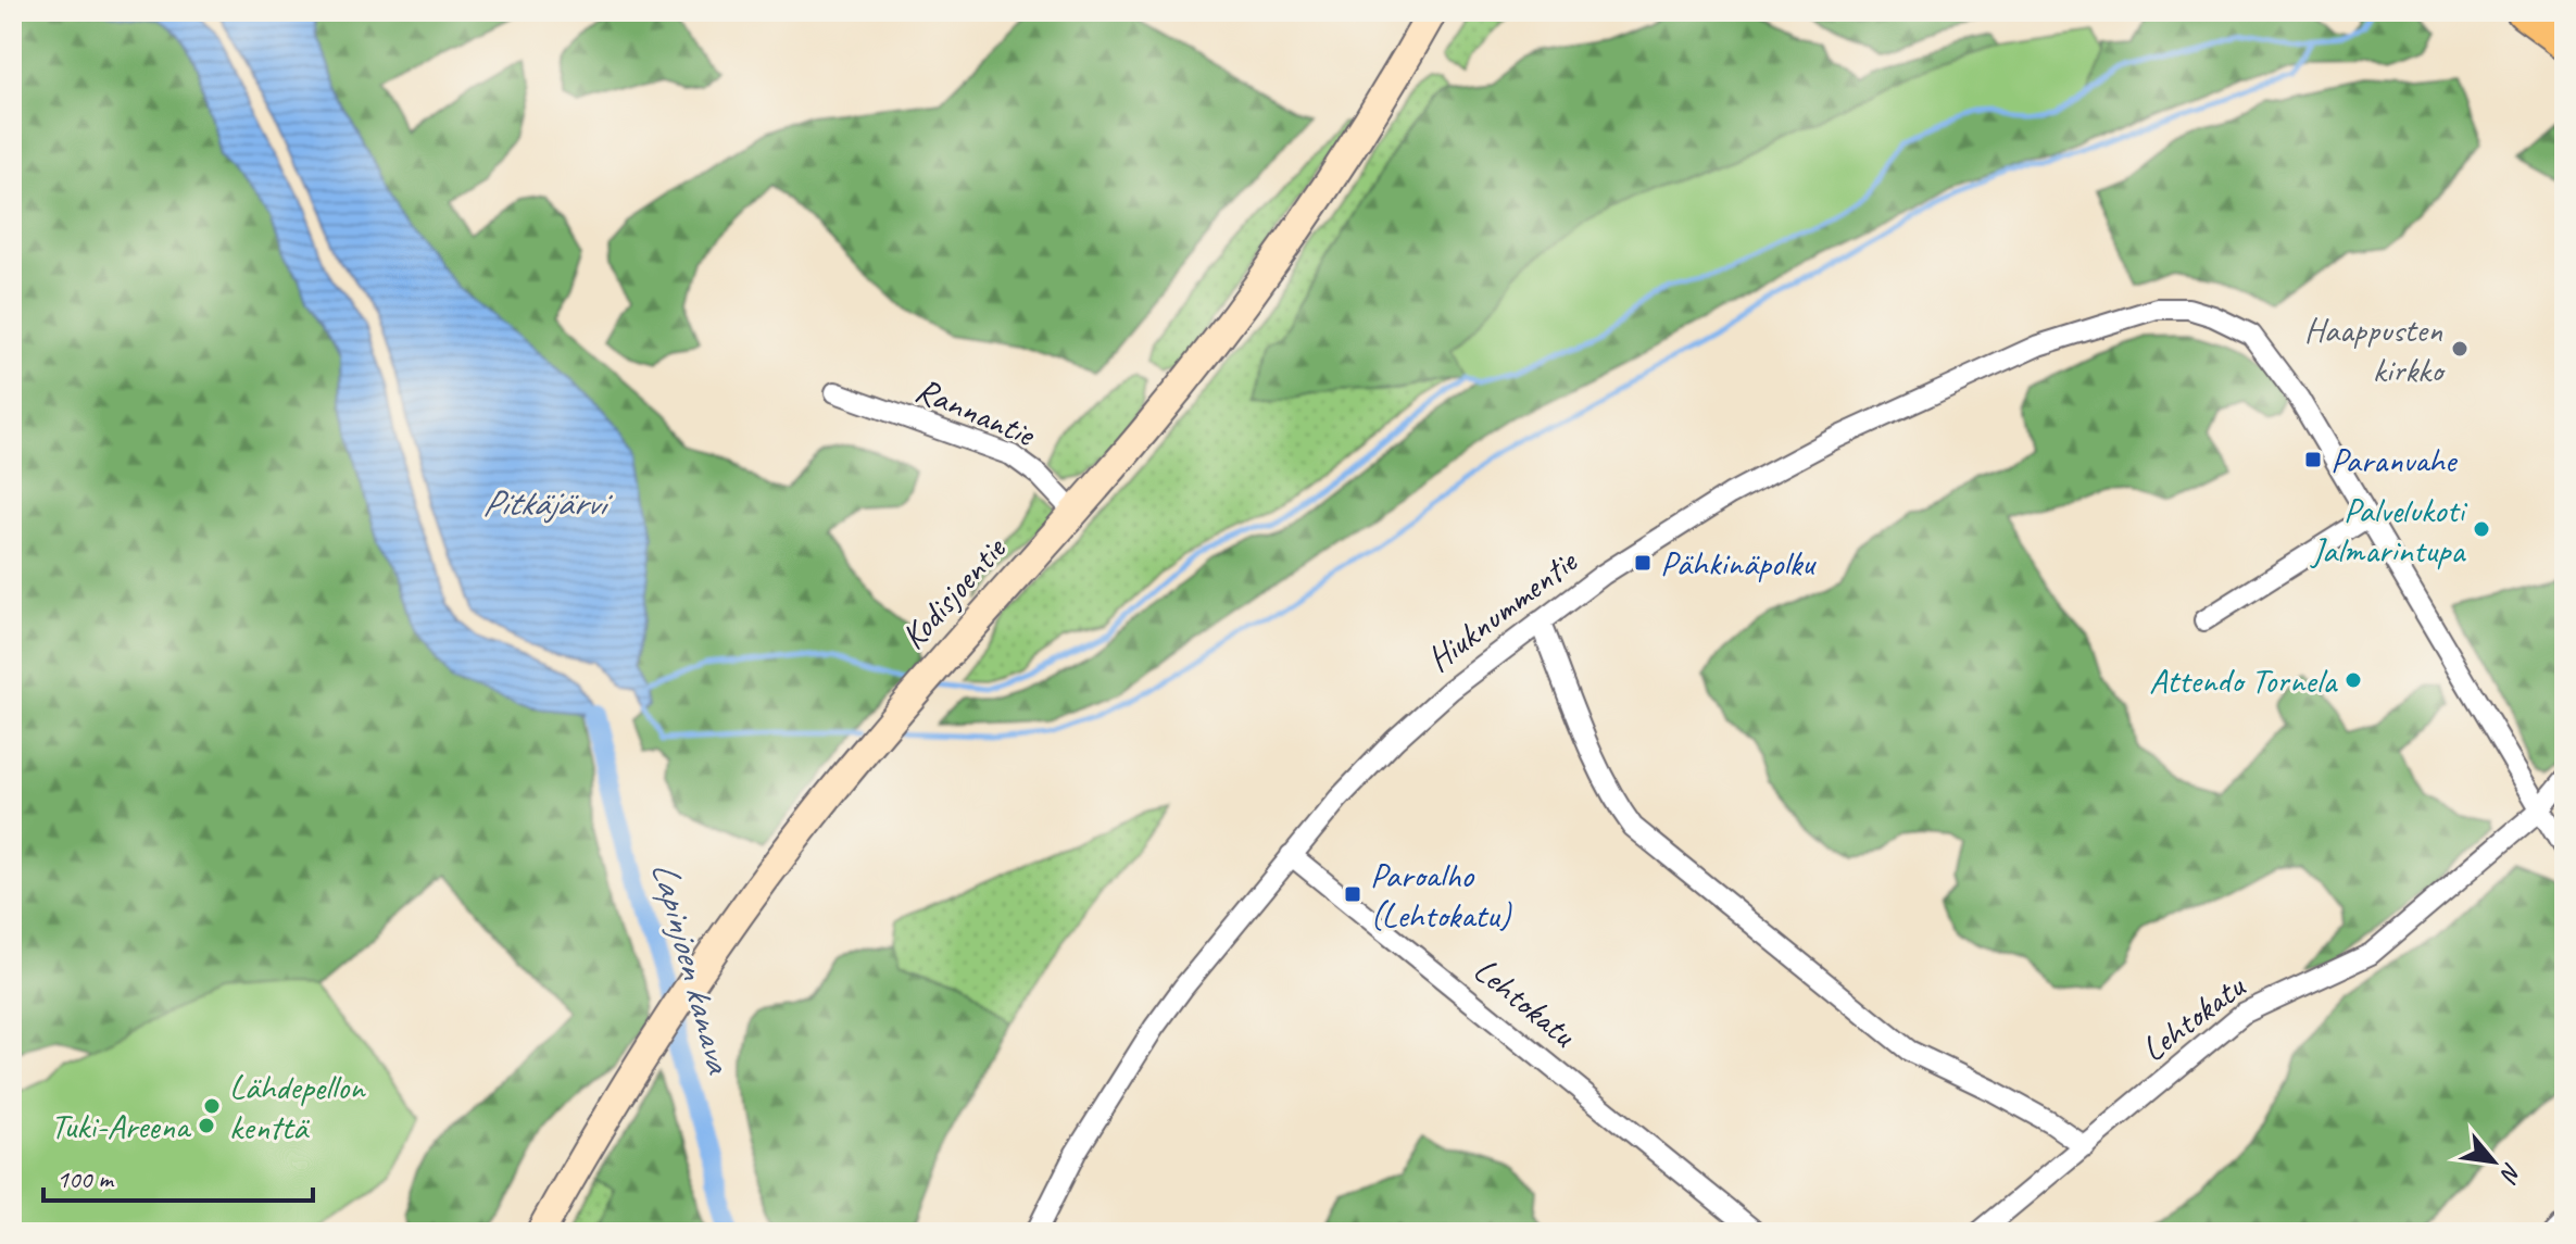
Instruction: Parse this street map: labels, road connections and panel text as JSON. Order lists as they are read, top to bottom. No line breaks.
{"streets":{"street":["Rannantie","Kodisjoentie","Hiuknummentie","Lehtokatu"]},"crossings":[["Rannantie","Kodisjoentie"],["Hiuknummentie","Lehtokatu"]],"water":["Pitkäjärvi","Lapinjoen kanava"],"places":{"other":["Haappusten kirkko","Palvelukoti Jalmarintupa","Attendo Tornela","Lähdepellon kenttä","Tuki-Areena"],"transit":["Paranvahe","Pähkinäpolku","Paroalho (Lehtokatu)"]},"scale_bar":"100 m","north":"bottom right"}
